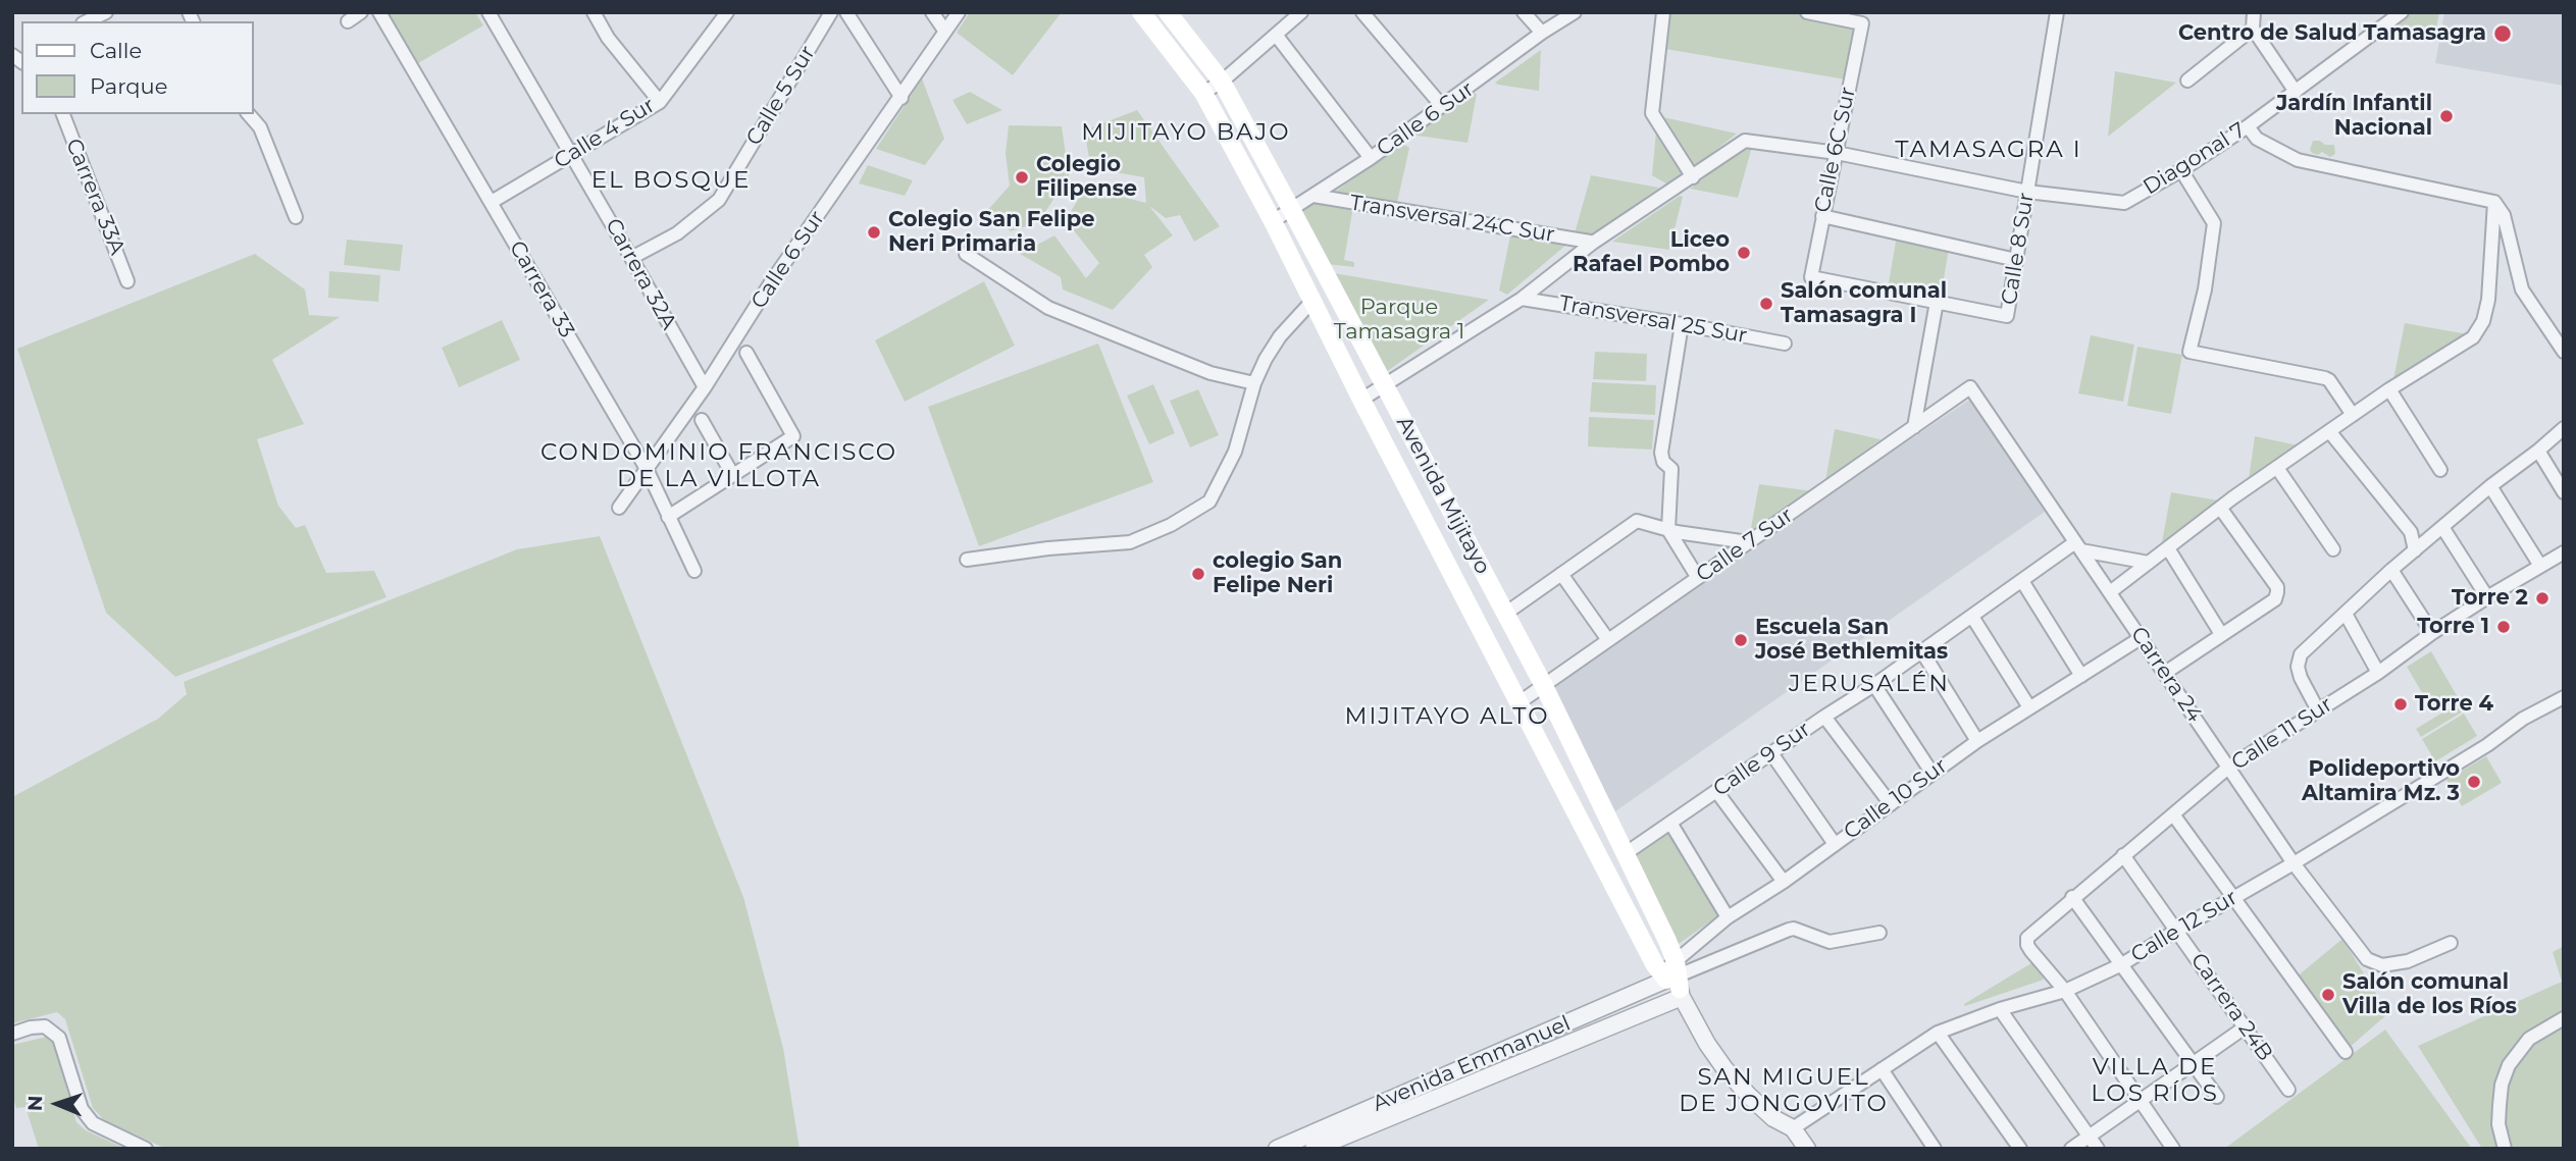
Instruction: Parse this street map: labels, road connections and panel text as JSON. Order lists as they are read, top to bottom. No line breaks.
{"streets":{"main road":["Avenida Mijitayo"],"street":["Calle 5 Sur","Calle 6 Sur","Calle 4 Sur","Calle 6C Sur","Diagonal 7","Carrera 33A","Transversal 24C Sur","Calle 8 Sur","Carrera 32A","Carrera 33","Transversal 25 Sur","Calle 7 Sur","Carrera 24","Calle 11 Sur","Calle 9 Sur","Calle 10 Sur","Calle 12 Sur","Carrera 24B","Avenida Emmanuel"]},"crossings":[["Calle 5 Sur","Carrera 32A"],["Calle 6 Sur","Transversal 24C Sur"],["Calle 6 Sur","Carrera 32A"],["Calle 6 Sur","Carrera 33"],["Calle 6 Sur","Avenida Mijitayo"],["Calle 4 Sur","Carrera 32A"],["Calle 4 Sur","Carrera 33"],["Calle 6C Sur","Calle 8 Sur"],["Diagonal 7","Calle 8 Sur"],["Avenida Mijitayo","Calle 7 Sur"],["Avenida Mijitayo","Calle 9 Sur"],["Avenida Mijitayo","Calle 10 Sur"],["Avenida Mijitayo","Avenida Emmanuel"],["Calle 7 Sur","Carrera 24"],["Carrera 24","Calle 11 Sur"],["Carrera 24","Calle 9 Sur"],["Carrera 24","Calle 10 Sur"],["Carrera 24","Calle 12 Sur"],["Calle 11 Sur","Calle 12 Sur"],["Calle 11 Sur","Carrera 24B"],["Calle 10 Sur","Avenida Emmanuel"],["Calle 12 Sur","Carrera 24B"]],"districts":["MIJITAYO BAJO","TAMASAGRA I","EL BOSQUE","CONDOMINIO FRANCISCO DE LA VILLOTA","JERUSALÉN","MIJITAYO ALTO","VILLA DE LOS RÍOS","SAN MIGUEL DE JONGOVITO"],"parks":["Parque Tamasagra 1"],"places":["Centro de Salud Tamasagra","Jardín Infantil Nacional","Colegio Filipense","Colegio San Felipe Neri Primaria","Liceo Rafael Pombo","Salón comunal Tamasagra I","colegio San Felipe Neri","Torre 2","Torre 1","Escuela San José Bethlemitas","Torre 4","Polideportivo Altamira Mz. 3","Salón comunal Villa de los Ríos"],"legend":["Calle","Parque"],"north":"left"}
